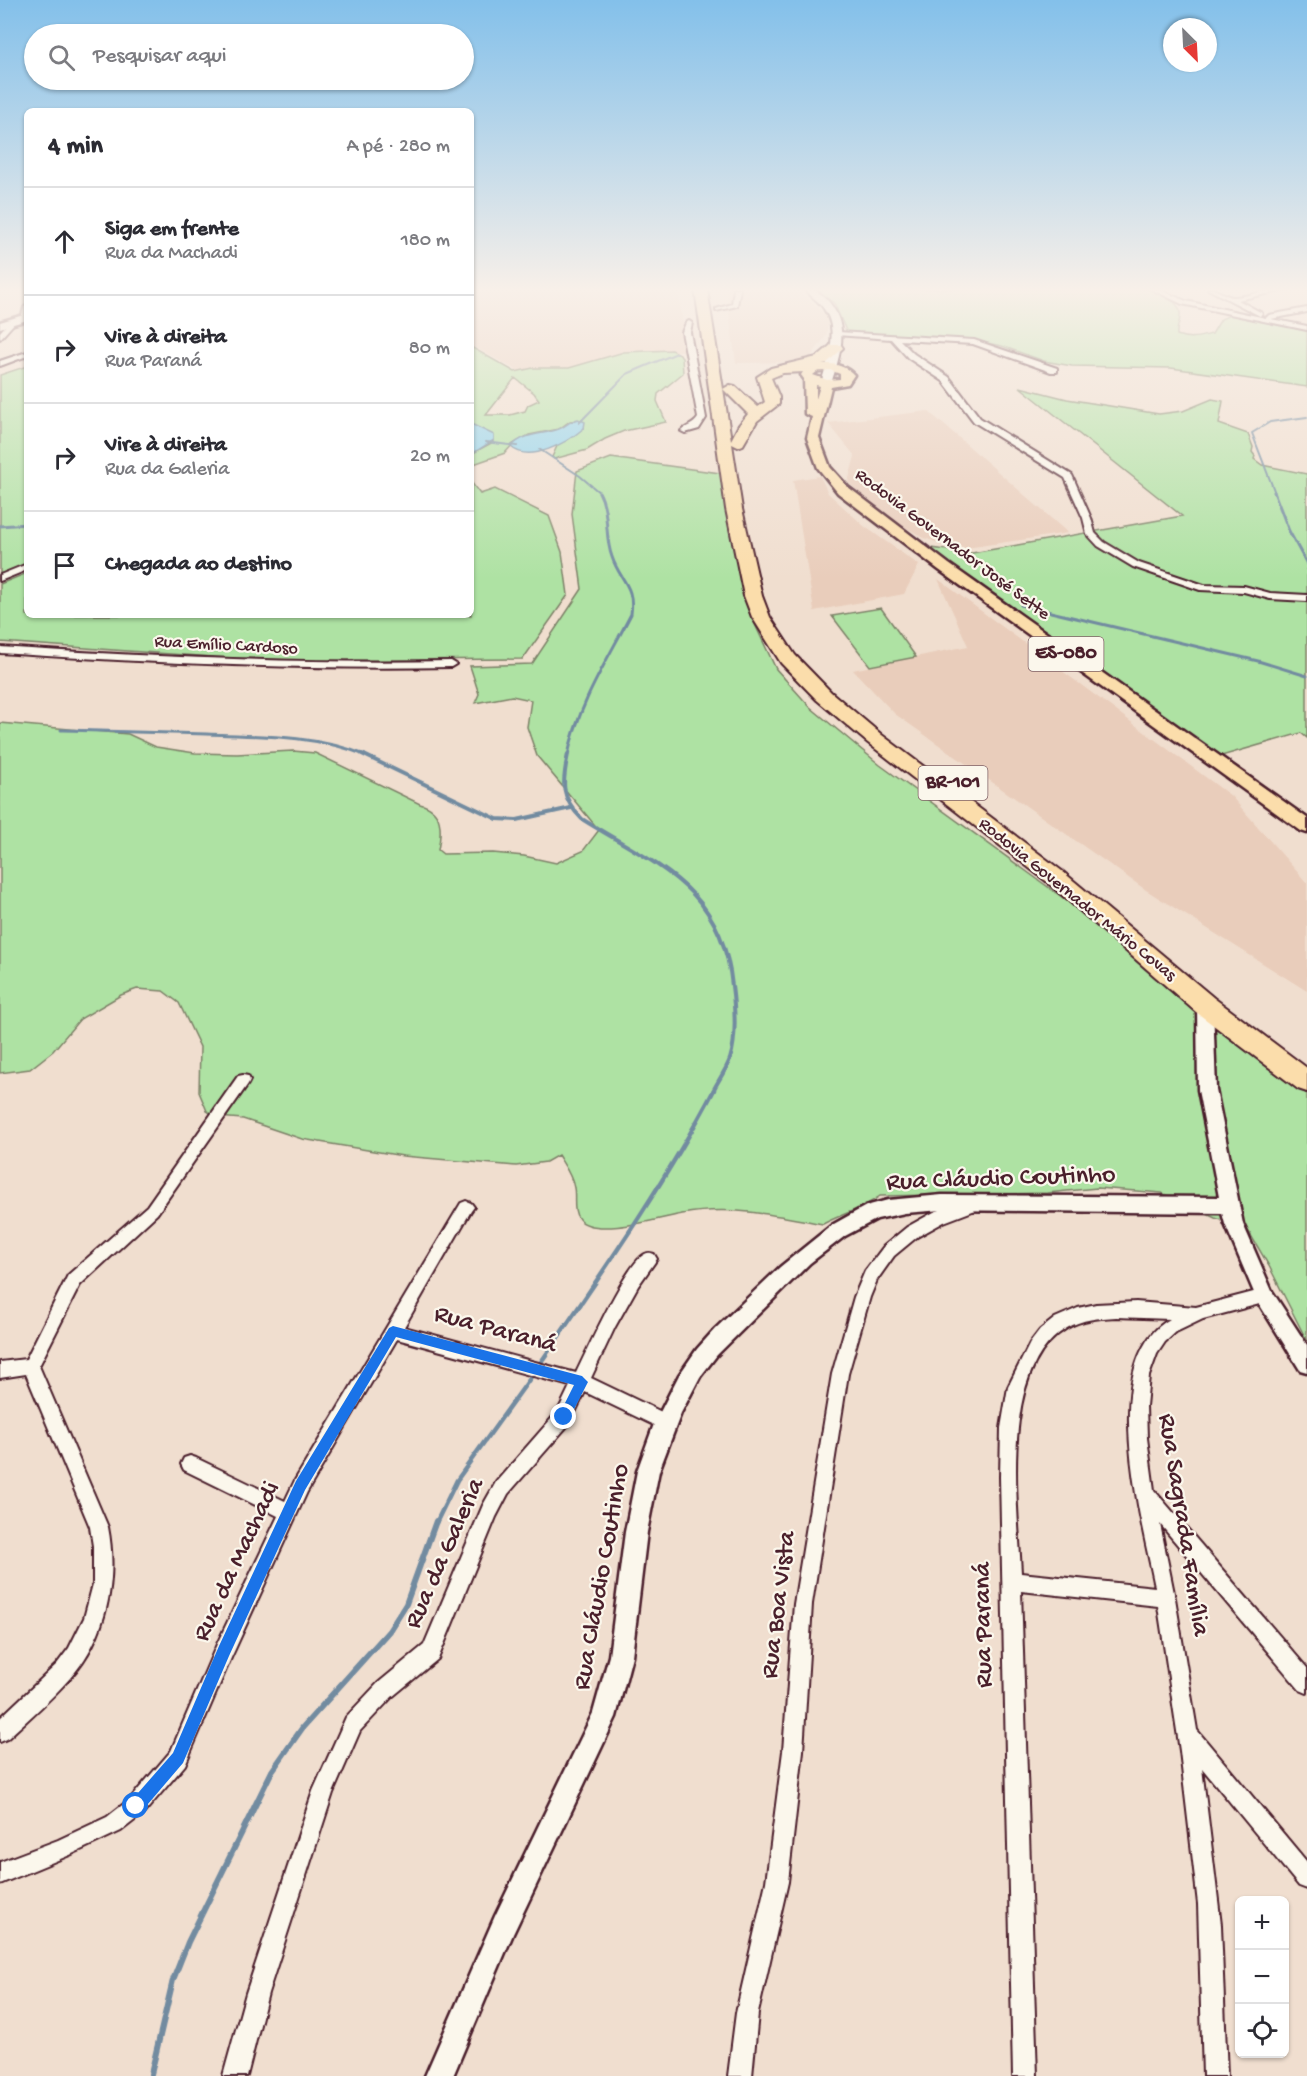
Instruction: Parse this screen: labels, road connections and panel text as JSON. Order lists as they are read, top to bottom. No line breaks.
{"streets":{"highway":["BR-101","Rodovia Governador Mário Covas"],"main road":["Rodovia Governador José Sette","ES-080"],"street":["Rua Emílio Cardoso","Rua Cláudio Coutinho","Rua Paraná","Rua Sagrada Família","Rua da Galeria","Rua da Machadi","Rua Boa Vista"]},"crossings":[["Rua Cláudio Coutinho","Rua Paraná"],["Rua Cláudio Coutinho","Rua Boa Vista"],["Rua Paraná","Rua Sagrada Família"],["Rua Paraná","Rua da Galeria"],["Rua Paraná","Rua da Machadi"]],"north":"bottom right","page":{"search":"Pesquisar aqui","heading":["4 min","A pé · 280 m"],"list":[["Siga em frente","Rua da Machadi","180 m"],["Vire à direita","Rua Paraná","80 m"],["Vire à direita","Rua da Galeria","20 m"],"Chegada ao destino"],"map_buttons":["+","−"]}}
